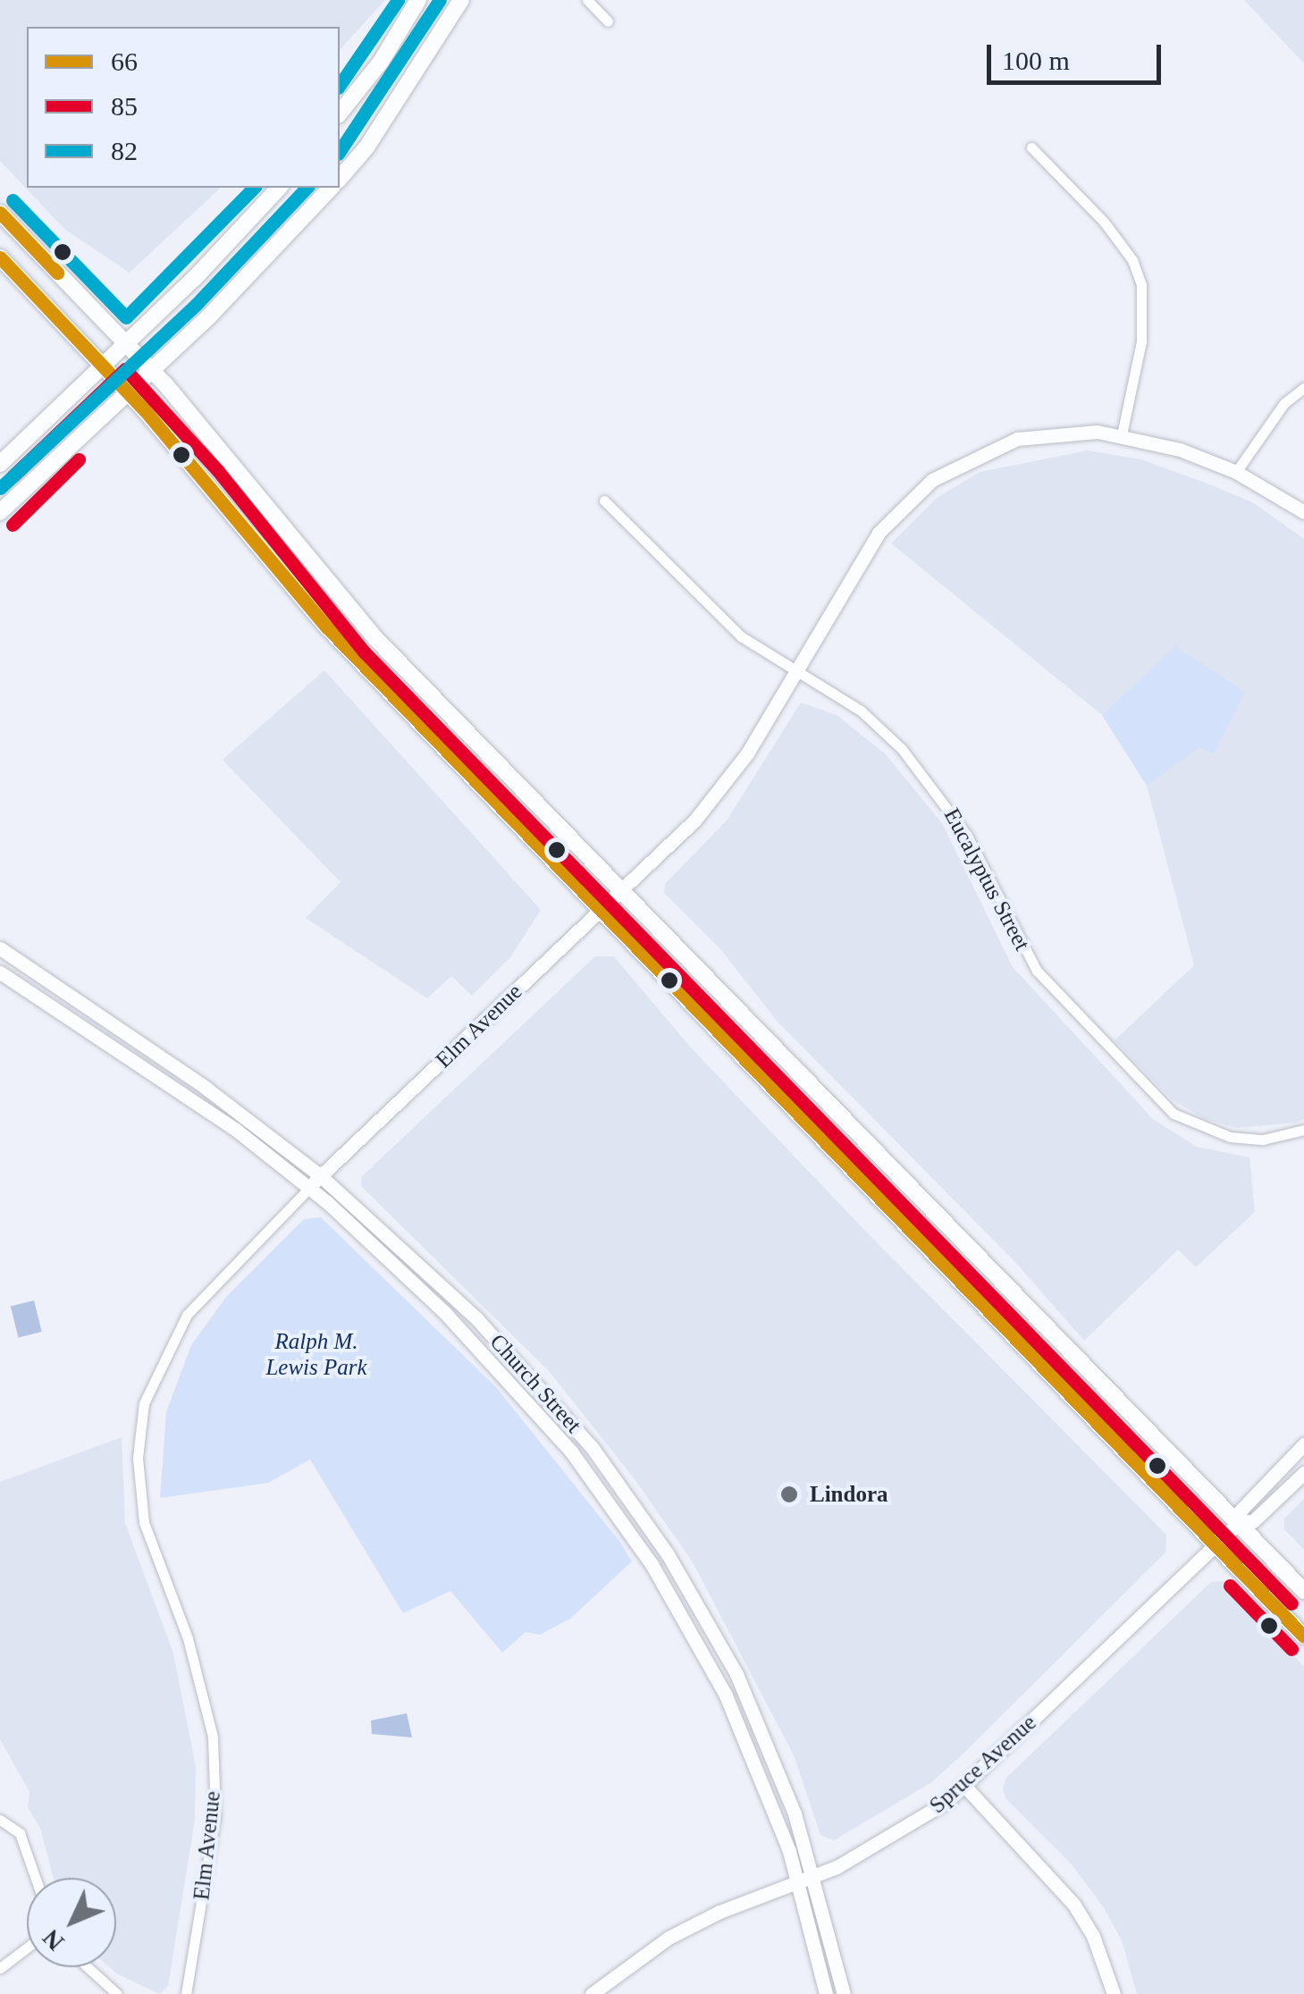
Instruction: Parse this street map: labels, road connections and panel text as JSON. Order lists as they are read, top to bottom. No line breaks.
{"streets":{"main road":["Elm Avenue","Church Street","Spruce Avenue"],"street":["Eucalyptus Street"]},"crossings":[["Eucalyptus Street","Elm Avenue"],["Elm Avenue","Church Street"],["Church Street","Spruce Avenue"]],"parks":["Ralph M. Lewis Park"],"places":["Lindora"],"lines":["transit line 82","transit line 66","transit line 85"],"legend":["66","85","82"],"scale_bar":"100 m","north":"bottom left"}
